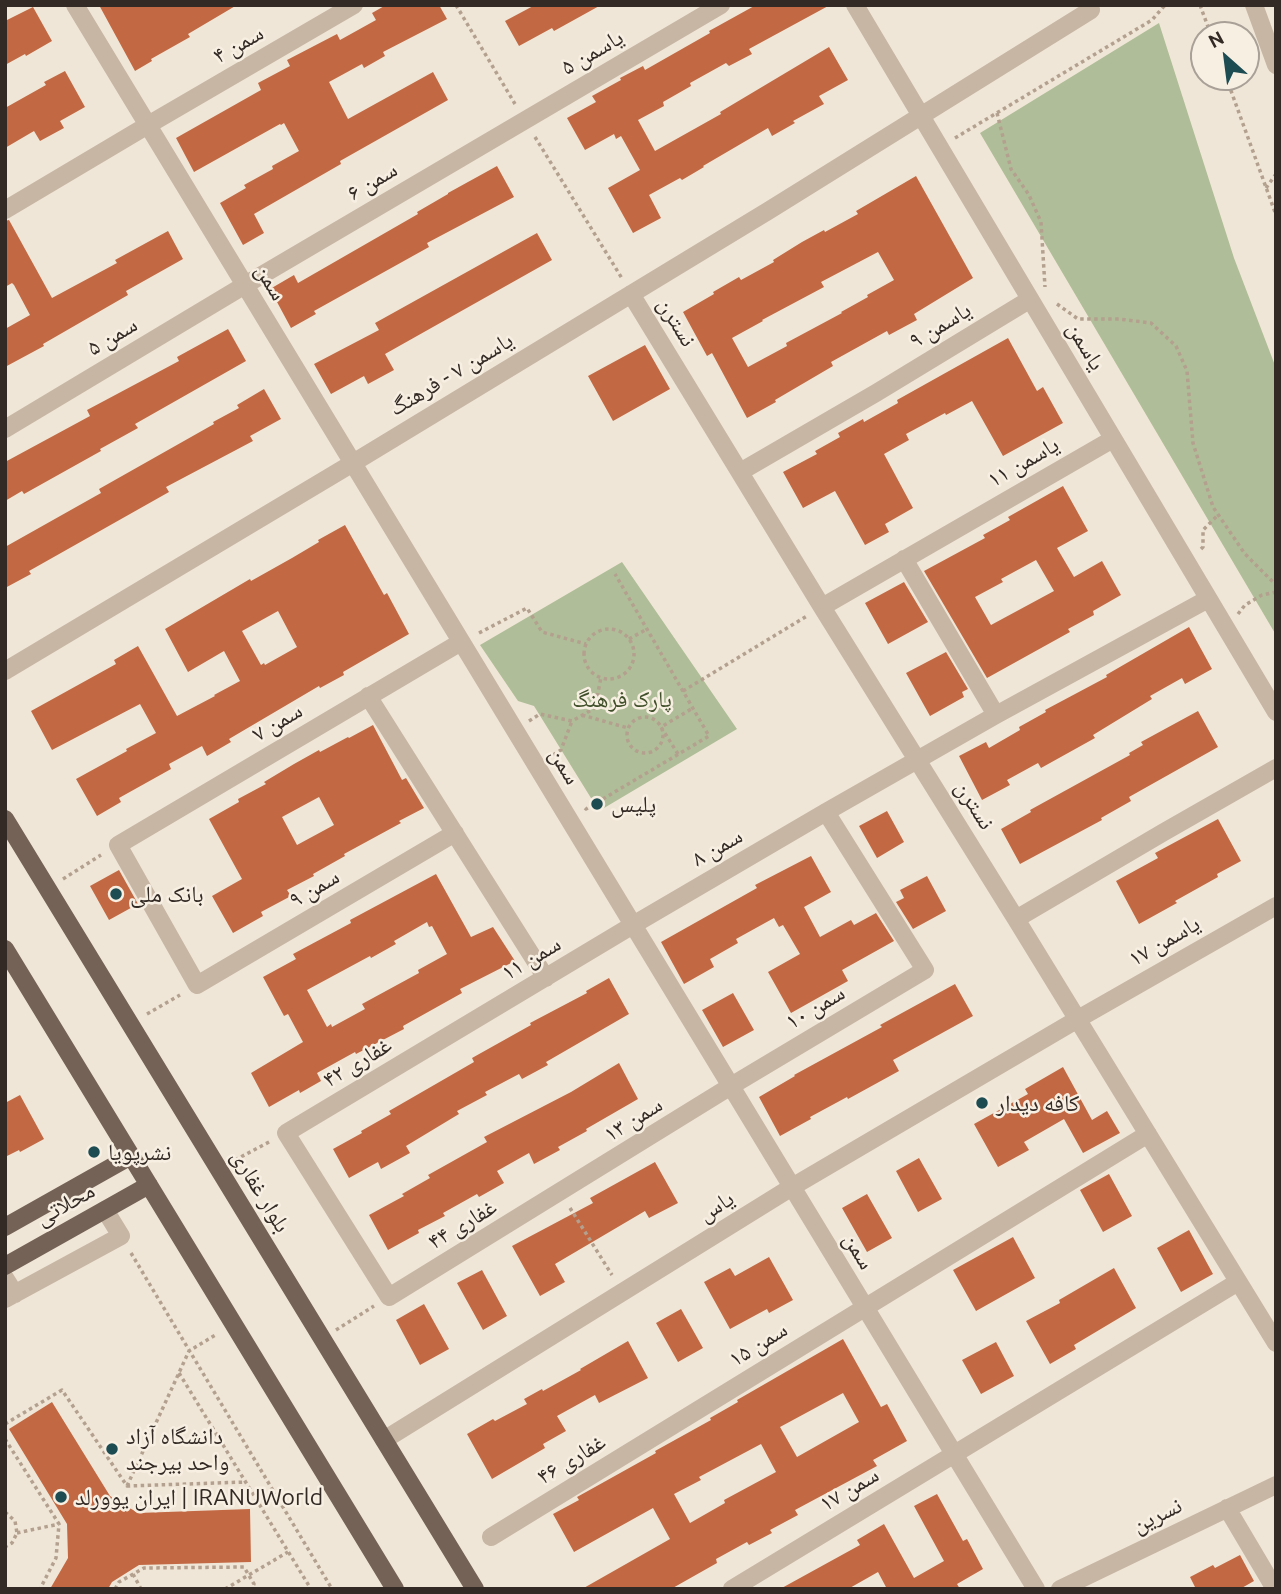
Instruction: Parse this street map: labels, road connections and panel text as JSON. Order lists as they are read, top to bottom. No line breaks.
{"streets":{"main road":["بلوار غفاری","محلاتی"],"street":["سمن ۴","یاسمن ۵","سمن ۶","سمن","نسترن","یاسمن ۹","سمن ۵","یاسمن","یاسمن ۷ - فرهنگ","یاسمن ۱۱","سمن ۷","سمن ۸","سمن ۹","یاسمن ۱۷","سمن ۱۱","سمن ۱۰","غفاری ۴۲","سمن ۱۳","یاس","غفاری ۴۴","سمن ۱۵","غفاری ۴۶","سمن ۱۷","نسرین"]},"crossings":[["سمن ۴","سمن"],["یاسمن ۵","سمن ۶"],["سمن ۶","سمن"],["سمن ۶","سمن ۵"],["سمن","سمن ۵"],["سمن","یاسمن ۷ - فرهنگ"],["سمن","سمن ۷"],["سمن","سمن ۸"],["سمن","سمن ۱۱"],["سمن","سمن ۱۰"],["سمن","سمن ۱۳"],["سمن","یاس"],["سمن","سمن ۱۵"],["سمن","سمن ۱۷"],["نسترن","یاسمن ۹"],["نسترن","یاسمن ۷ - فرهنگ"],["نسترن","یاسمن ۱۱"],["نسترن","سمن ۸"],["نسترن","یاسمن ۱۷"],["نسترن","یاس"],["نسترن","سمن ۱۵"],["نسترن","سمن ۱۷"],["یاسمن ۹","یاسمن"],["یاسمن","یاسمن ۷ - فرهنگ"],["یاسمن","یاسمن ۱۱"],["یاسمن","سمن ۸"],["سمن ۸","سمن ۱۱"],["سمن ۸","سمن ۱۰"],["یاسمن ۱۷","یاس"],["سمن ۱۱","غفاری ۴۲"],["سمن ۱۰","سمن ۱۳"],["سمن ۱۳","غفاری ۴۴"],["بلوار غفاری","یاس"],["سمن ۱۵","غفاری ۴۶"]],"parks":["پارک فرهنگ"],"places":["پلیس","بانک ملی","کافه دیدار","نشرپویا","دانشگاه آزاد واحد بیرجند","ایران یوورلد | IRANUWorld"],"north":"top left"}
